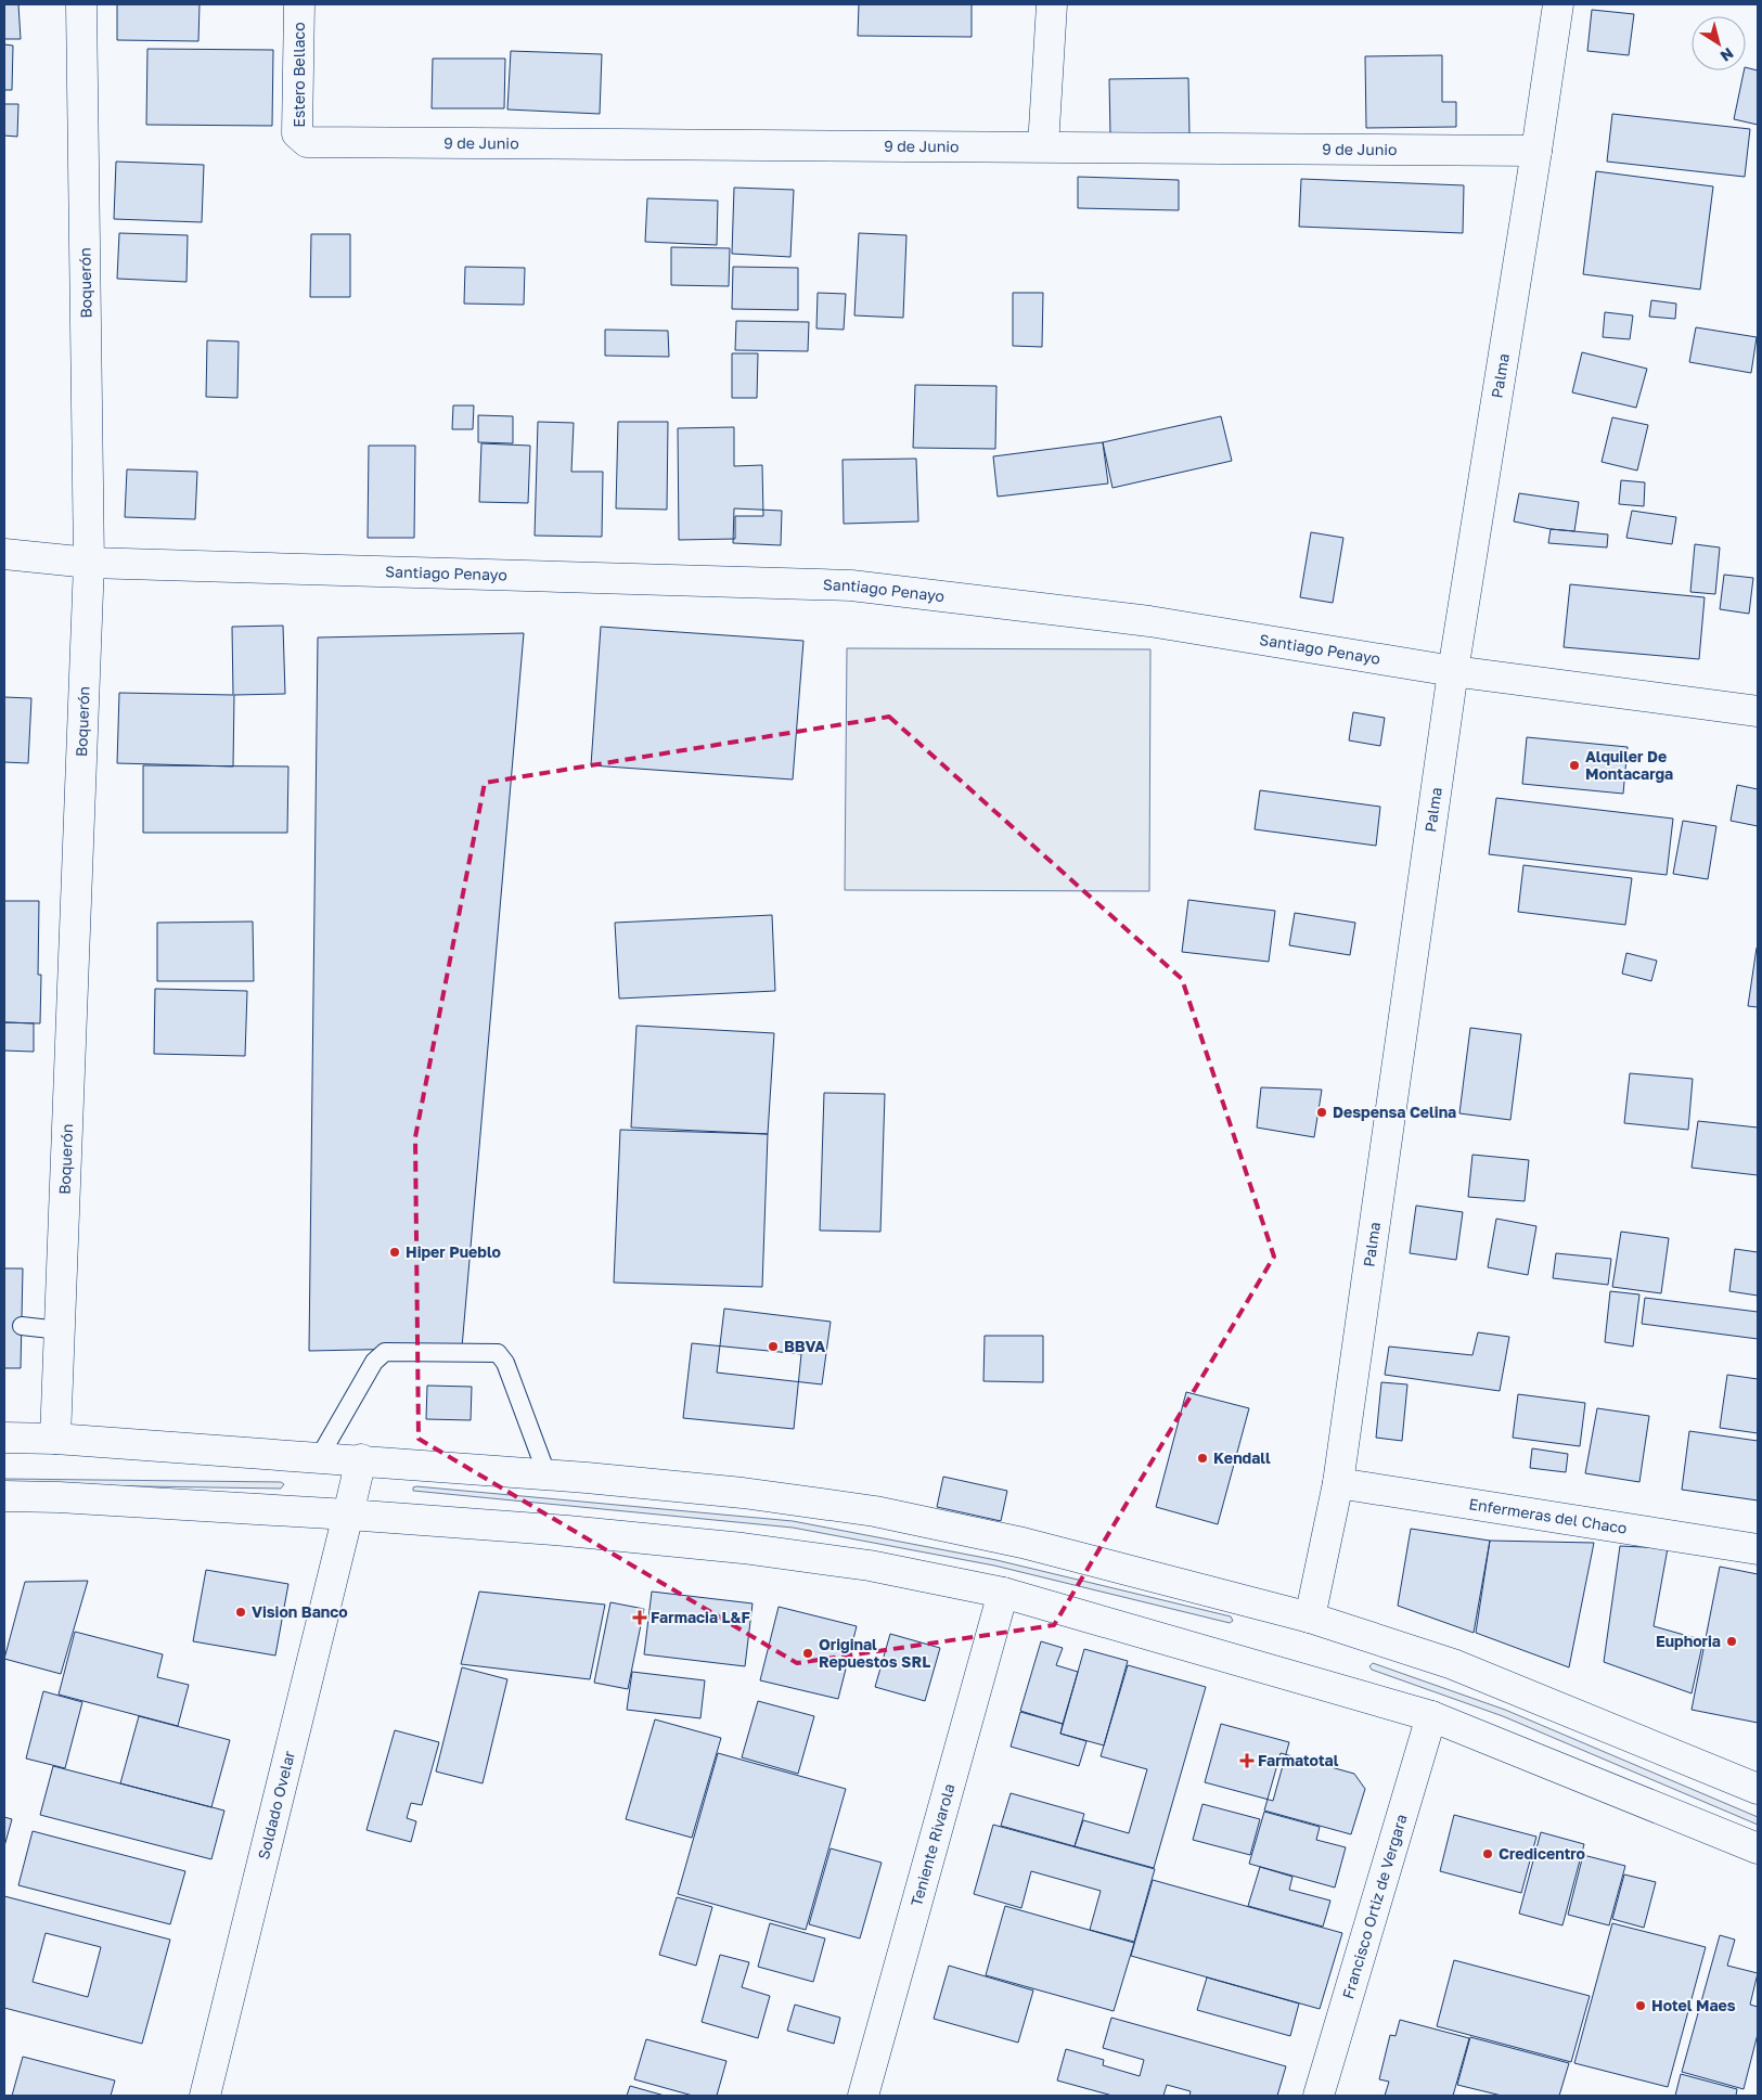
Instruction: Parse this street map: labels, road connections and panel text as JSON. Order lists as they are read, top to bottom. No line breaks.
{"streets":{"main road":["Estero Bellaco","9 de Junio","Boquerón","Palma","Santiago Penayo","Enfermeras del Chaco","Soldado Ovelar","Teniente Rivarola","Francisco Ortiz de Vergara"]},"crossings":[["Estero Bellaco","9 de Junio"],["9 de Junio","Palma"],["Boquerón","Santiago Penayo"],["Palma","Santiago Penayo"],["Palma","Enfermeras del Chaco"]],"places":{"other":["Alquiler De Montacarga","Despensa Celina","Hiper Pueblo","BBVA","Kendall","Vision Banco","Euphoria","Original Repuestos SRL","Credicentro","Hotel Maes"],"health":["Farmacia L&F","Farmatotal"]},"north":"bottom right"}
